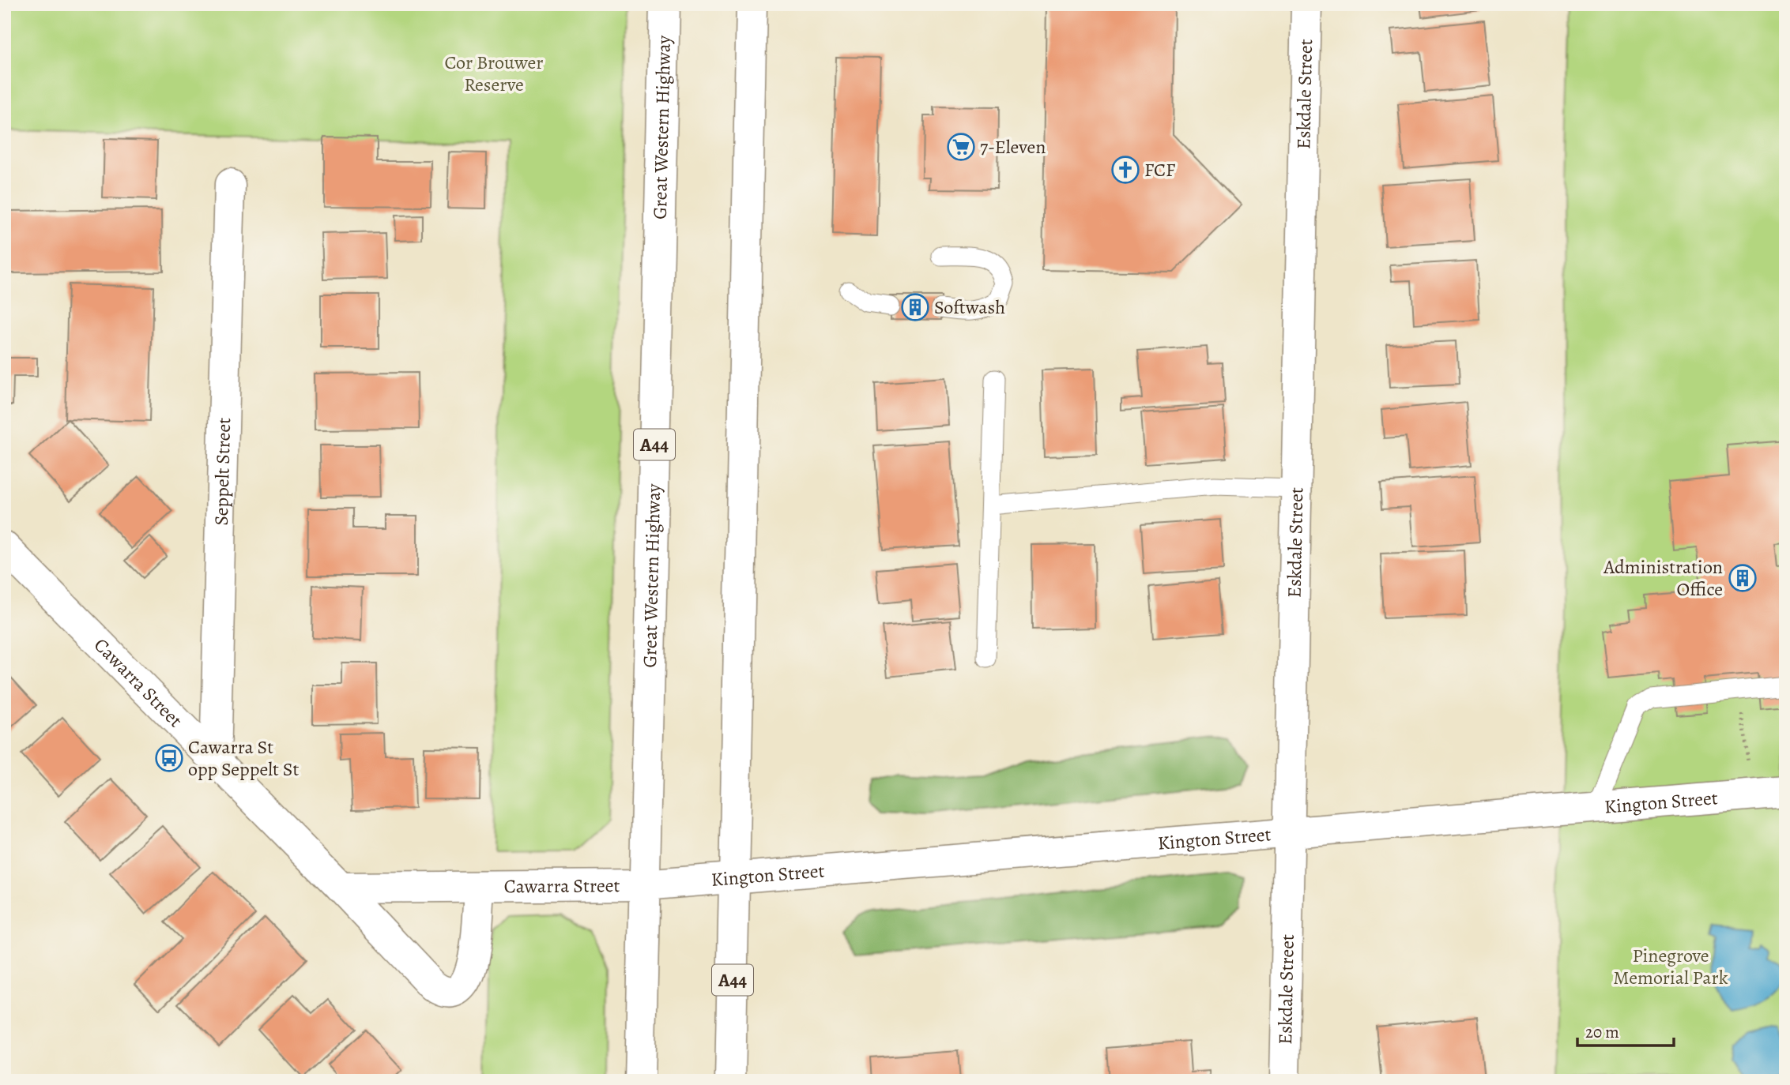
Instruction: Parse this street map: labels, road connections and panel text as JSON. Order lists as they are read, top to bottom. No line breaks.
{"streets":{"main road":["Eskdale Street","Great Western Highway","A44","Seppelt Street","Cawarra Street","Kington Street"]},"crossings":[["Eskdale Street","Kington Street"],["Great Western Highway","Cawarra Street"],["Great Western Highway","Kington Street"],["A44","Kington Street"],["Seppelt Street","Cawarra Street"],["Cawarra Street","Kington Street"]],"parks":["Cor Brouwer Reserve","Pinegrove Memorial Park"],"places":{"supermarket":["7-Eleven"],"church":["FCF"],"building":["Softwash","Administration Office"],"bus stop":["Cawarra St opp Seppelt St"]},"scale_bar":"20 m"}
